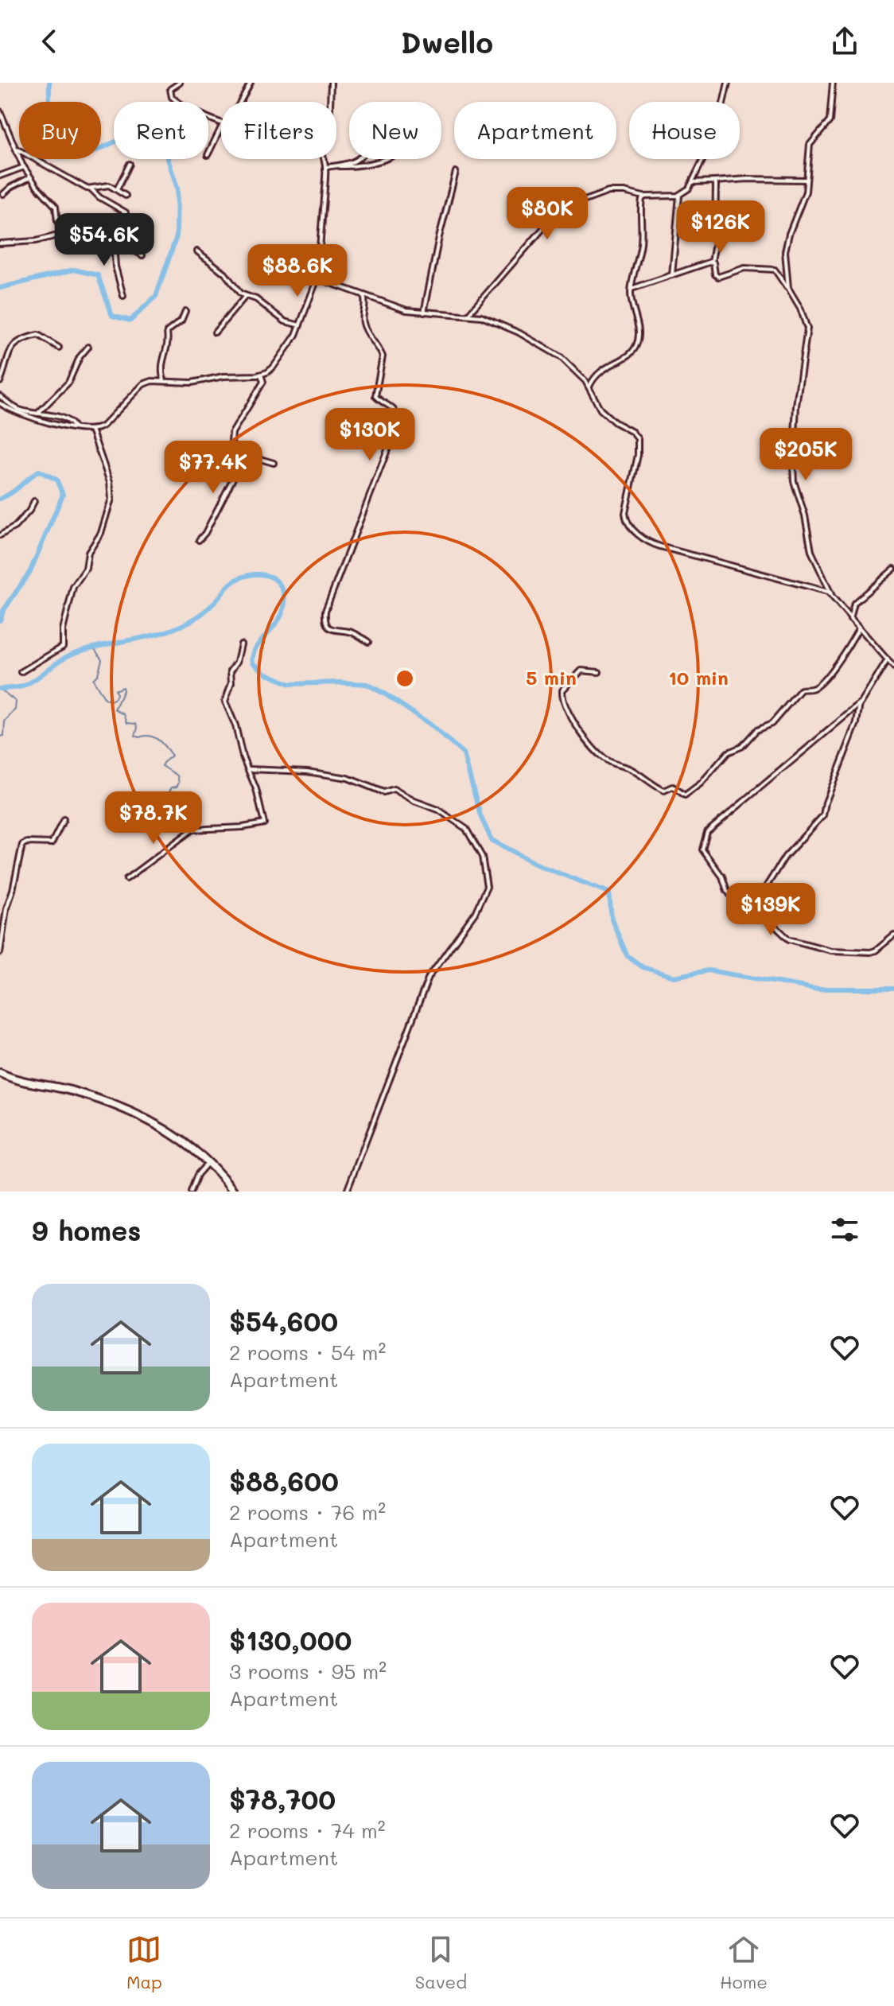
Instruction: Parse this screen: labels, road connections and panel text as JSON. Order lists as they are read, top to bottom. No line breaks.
{"page":{"header":"Dwello","chip":["Buy","Rent","Filters","New","Apartment","House"],"price":["$80K","$126K","$54.6K","$88.6K","$130K","$205K","$77.4K","$78.7K","$139K"],"heading":"9 homes","list":[{"name":"$54,600","note":"2 rooms · 54 m² · Apartment"},{"name":"$88,600","note":"2 rooms · 76 m² · Apartment"},{"name":"$130,000","note":"3 rooms · 95 m² · Apartment"},{"name":"$78,700","note":"2 rooms · 74 m² · Apartment"}],"tabs":["Map","Saved","Home"]},"rings":["5 min","10 min"]}
